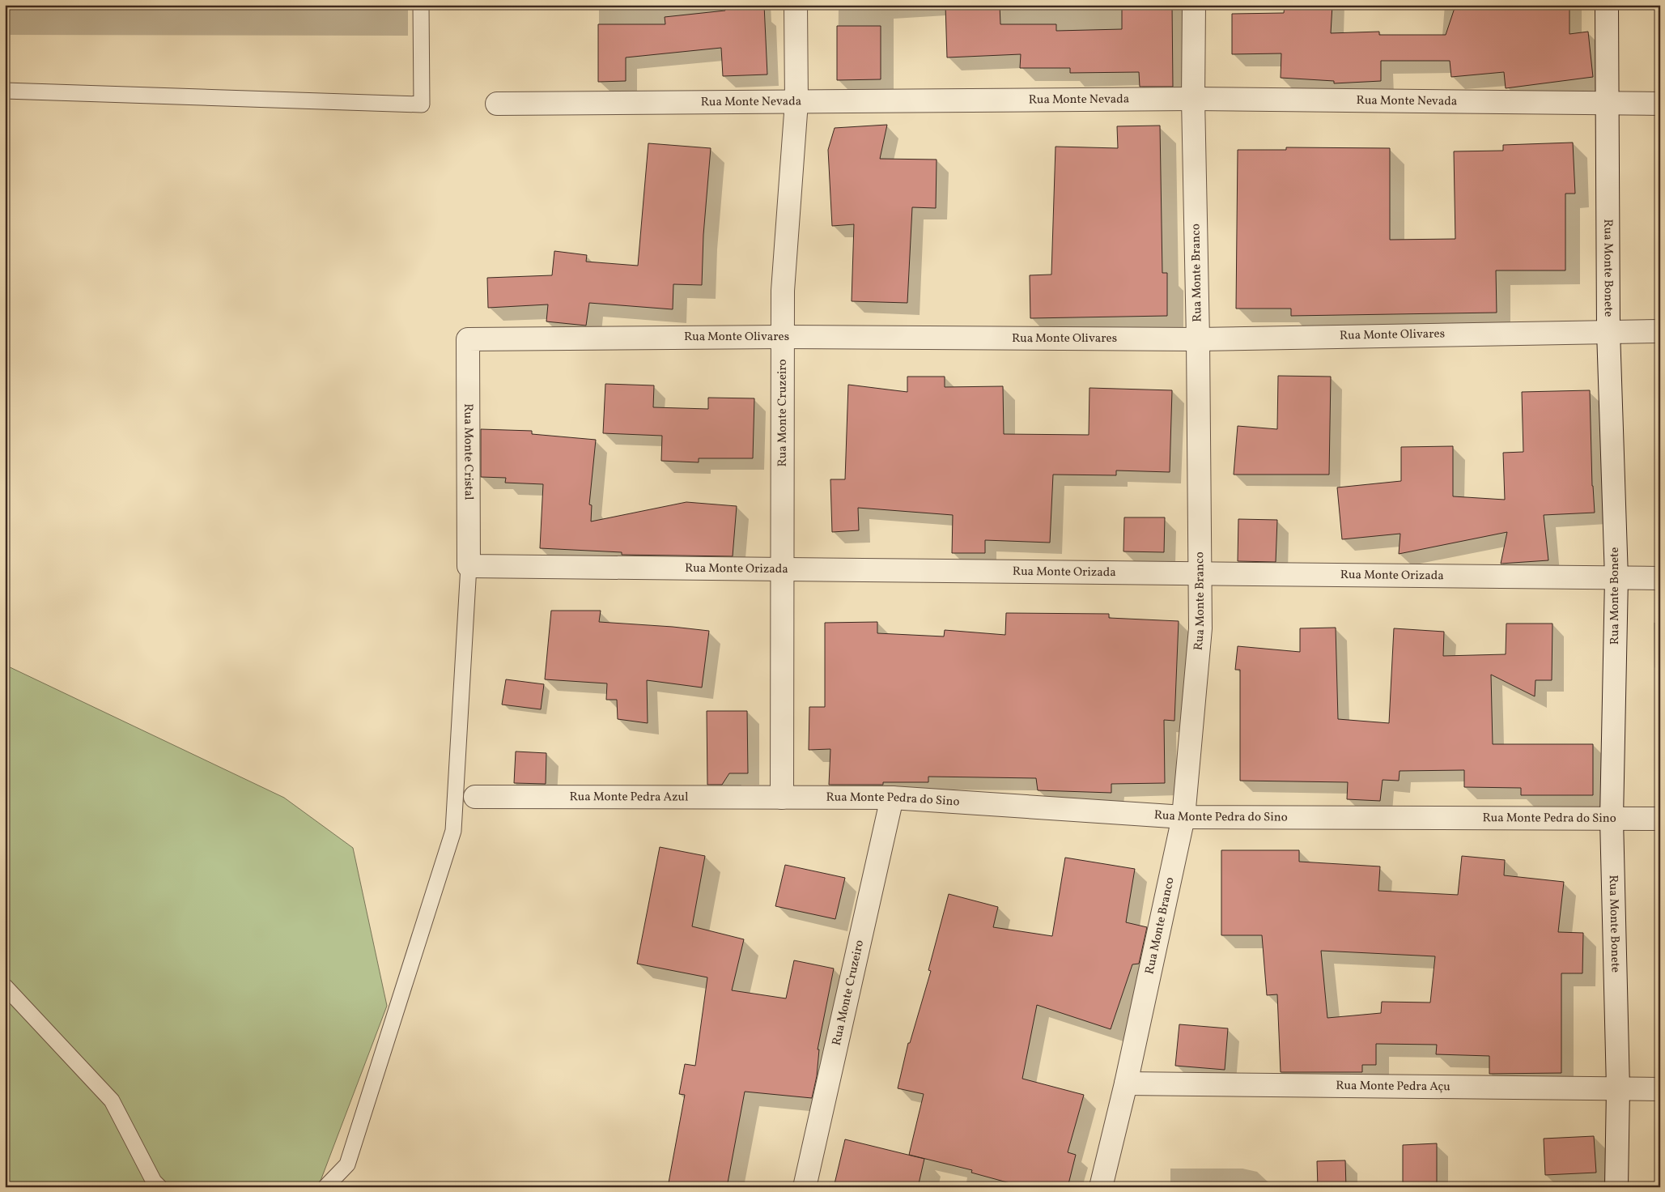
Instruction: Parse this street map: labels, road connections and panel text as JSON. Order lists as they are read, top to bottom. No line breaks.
{"streets":{"street":["Rua Monte Nevada","Rua Monte Bonete","Rua Monte Branco","Rua Monte Olivares","Rua Monte Cruzeiro","Rua Monte Cristal","Rua Monte Orizada","Rua Monte Pedra Azul","Rua Monte Pedra do Sino","Rua Monte Pedra Açu"]},"crossings":[["Rua Monte Nevada","Rua Monte Bonete"],["Rua Monte Nevada","Rua Monte Branco"],["Rua Monte Nevada","Rua Monte Cruzeiro"],["Rua Monte Bonete","Rua Monte Olivares"],["Rua Monte Bonete","Rua Monte Orizada"],["Rua Monte Bonete","Rua Monte Pedra do Sino"],["Rua Monte Bonete","Rua Monte Pedra Açu"],["Rua Monte Branco","Rua Monte Olivares"],["Rua Monte Branco","Rua Monte Orizada"],["Rua Monte Branco","Rua Monte Pedra do Sino"],["Rua Monte Branco","Rua Monte Pedra Açu"],["Rua Monte Olivares","Rua Monte Cruzeiro"],["Rua Monte Olivares","Rua Monte Cristal"],["Rua Monte Cruzeiro","Rua Monte Orizada"],["Rua Monte Cruzeiro","Rua Monte Pedra Azul"],["Rua Monte Cruzeiro","Rua Monte Pedra do Sino"],["Rua Monte Cristal","Rua Monte Orizada"],["Rua Monte Pedra Azul","Rua Monte Pedra do Sino"]]}
